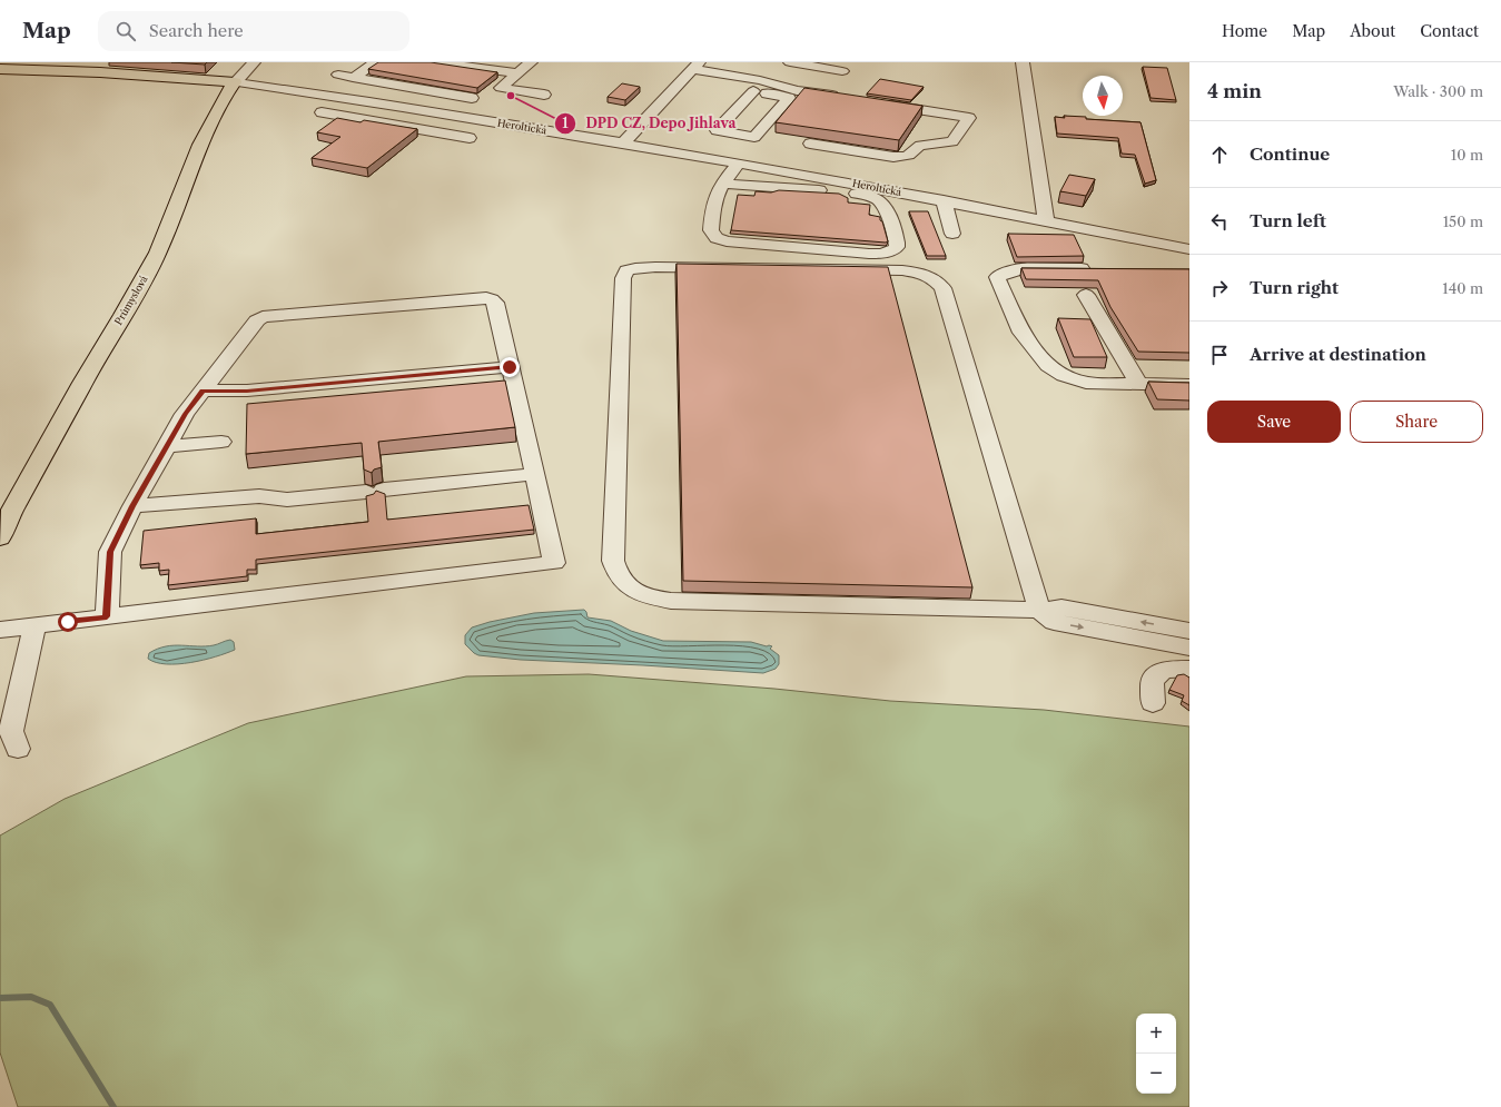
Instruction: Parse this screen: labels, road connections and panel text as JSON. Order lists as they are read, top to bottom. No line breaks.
{"streets":{"main road":["Heroltická","Průmyslová"]},"crossings":[["Heroltická","Průmyslová"]],"places":["DPD CZ, Depo Jihlava"],"north":"bottom","page":{"header":"Map","search":"Search here","nav":["Home","Map","About","Contact"],"heading":["4 min","Walk · 300 m"],"list":[["Continue","10 m"],["Turn left","150 m"],["Turn right","140 m"],"Arrive at destination"],"buttons":["Save","Share"],"map_buttons":["+","−"]}}
